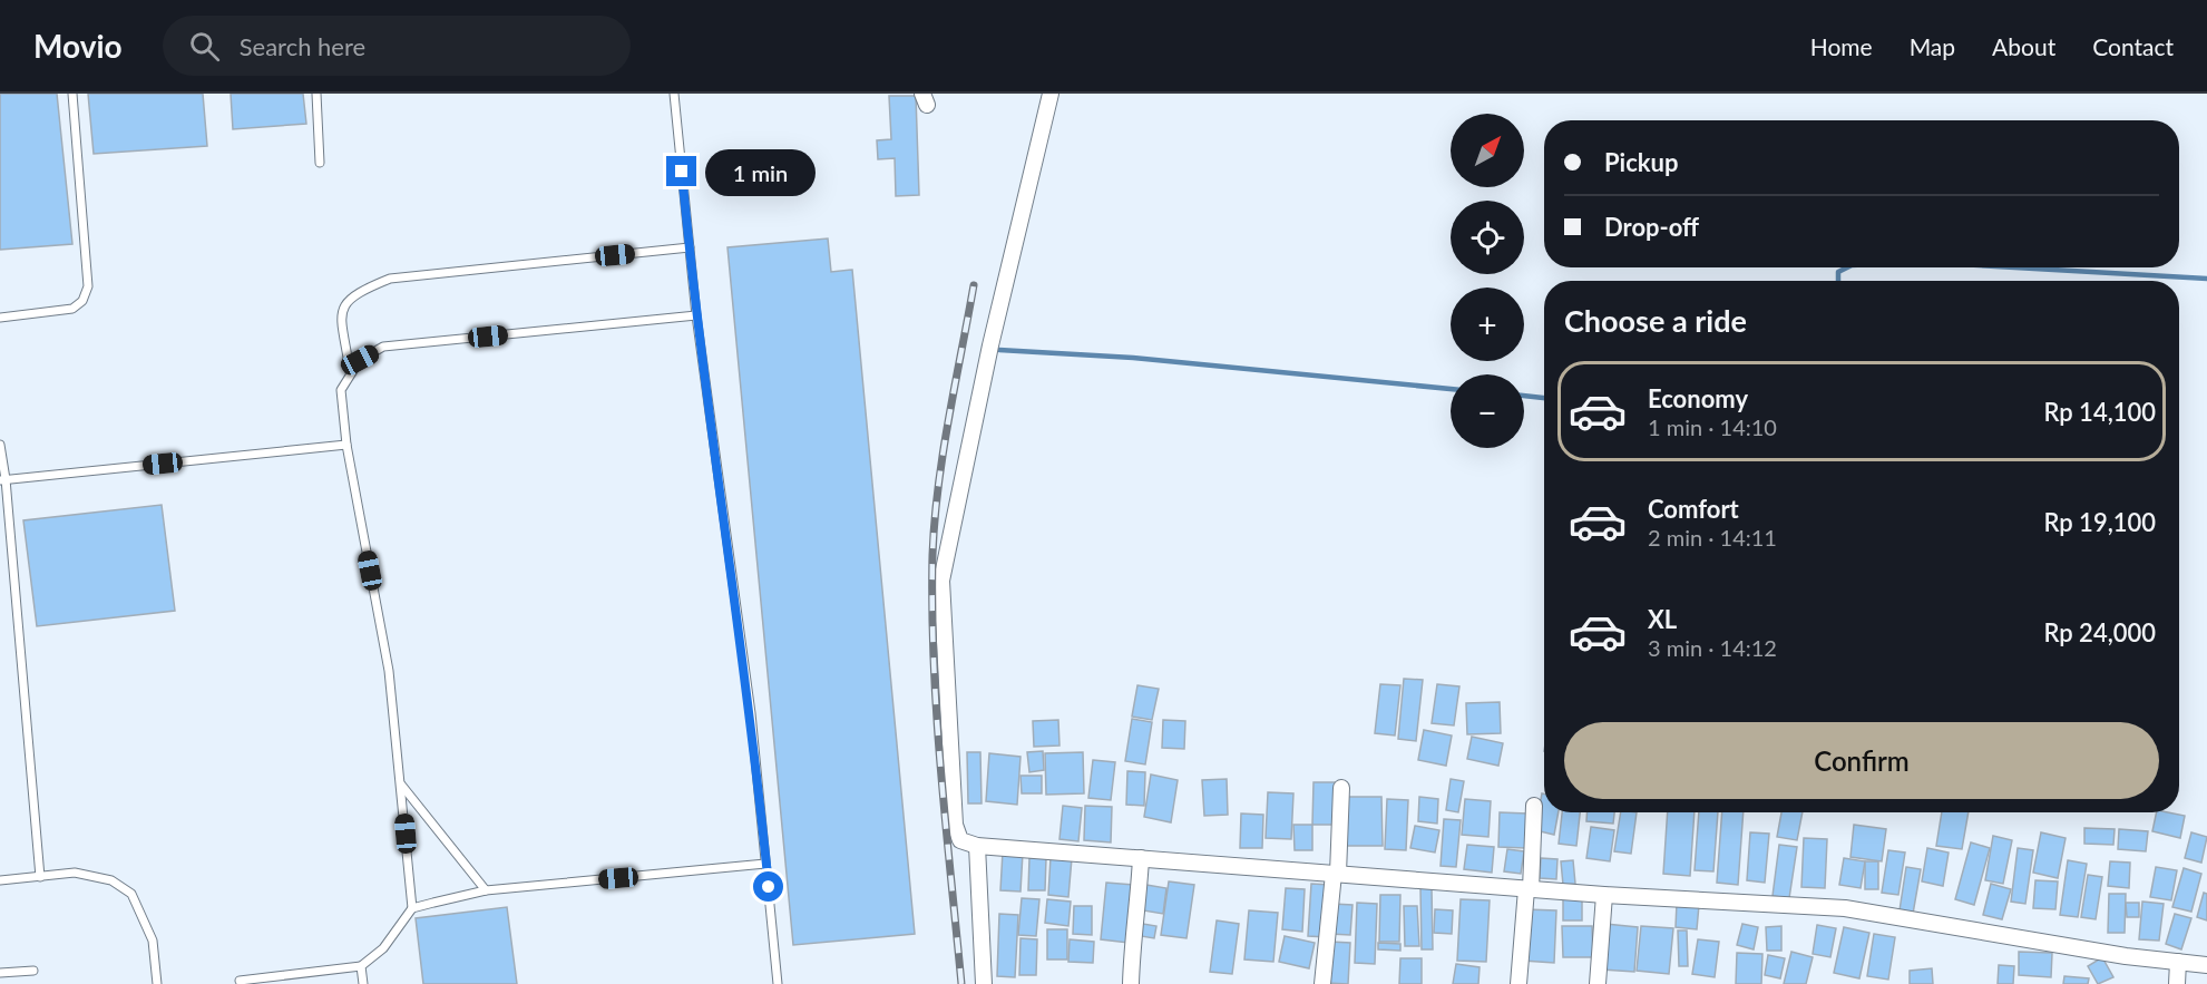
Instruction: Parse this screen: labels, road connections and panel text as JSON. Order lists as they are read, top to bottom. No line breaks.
{"north":"top right","page":{"header":"Movio","search":"Search here","nav":["Home","Map","About","Contact"],"map_buttons":["+","−"],"banner":["Pickup","Drop-off"],"bubble":"1 min","heading":"Choose a ride","list":[{"name":"Economy","note":"1 min · 14:10","value":"Rp 14,100"},{"name":"Comfort","note":"2 min · 14:11","value":"Rp 19,100"},{"name":"XL","note":"3 min · 14:12","value":"Rp 24,000"}],"buttons":"Confirm"}}
